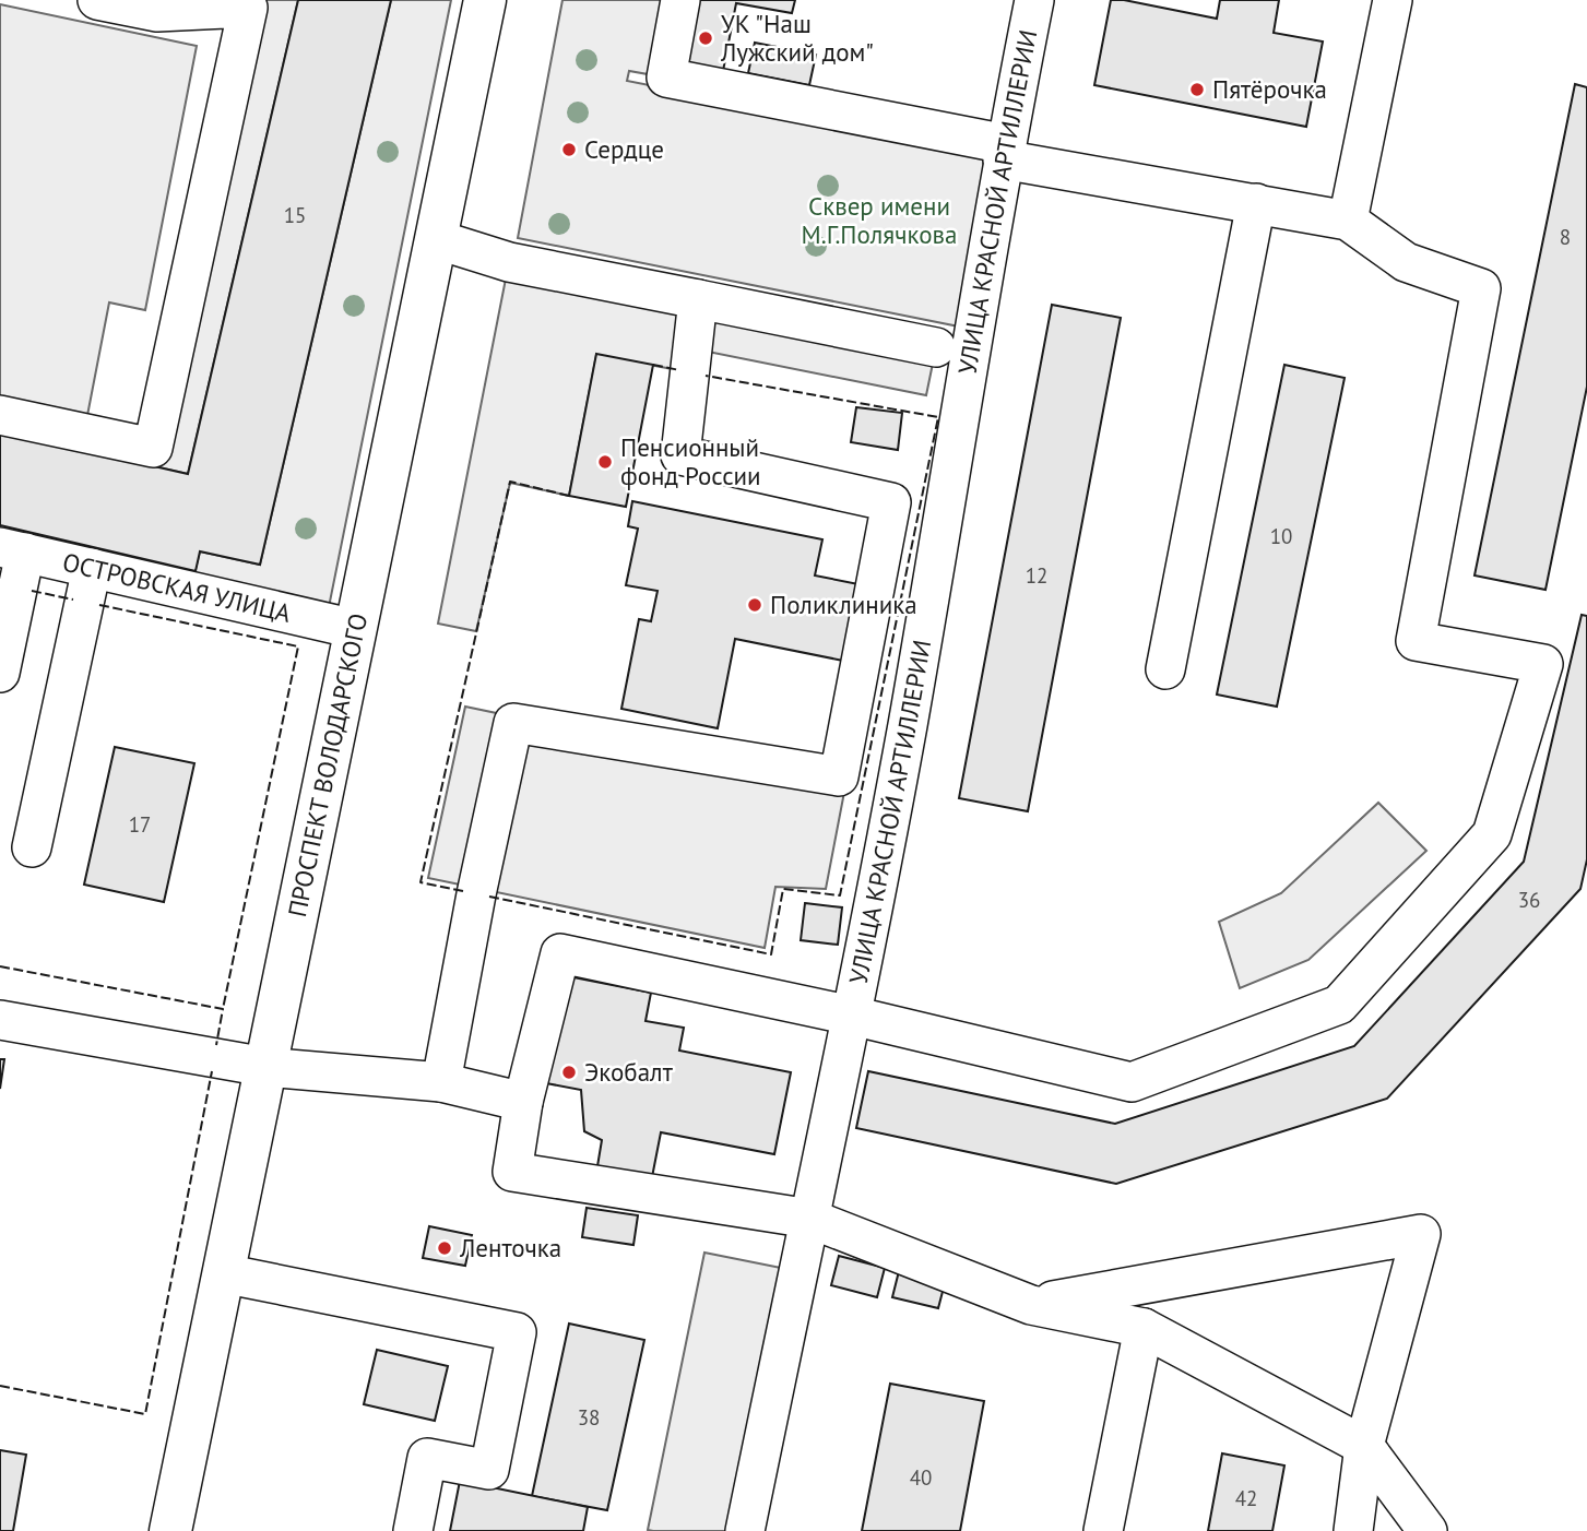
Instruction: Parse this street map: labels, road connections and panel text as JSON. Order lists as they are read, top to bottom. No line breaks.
{"streets":{"main road":["ПРОСПЕКТ ВОЛОДАРСКОГО"],"street":["УЛИЦА КРАСНОЙ АРТИЛЛЕРИИ","ОСТРОВСКАЯ УЛИЦА"]},"crossings":[["ОСТРОВСКАЯ УЛИЦА","ПРОСПЕКТ ВОЛОДАРСКОГО"]],"parks":["Сквер имени М.Г.Полячкова"],"places":["УК \"Наш Лужский дом\"","Пятёрочка","Сердце","Пенсионный фонд России","Поликлиника","Экобалт","Ленточка"],"house_numbers":["15","8","10","12","17","36","38","40","42"]}
